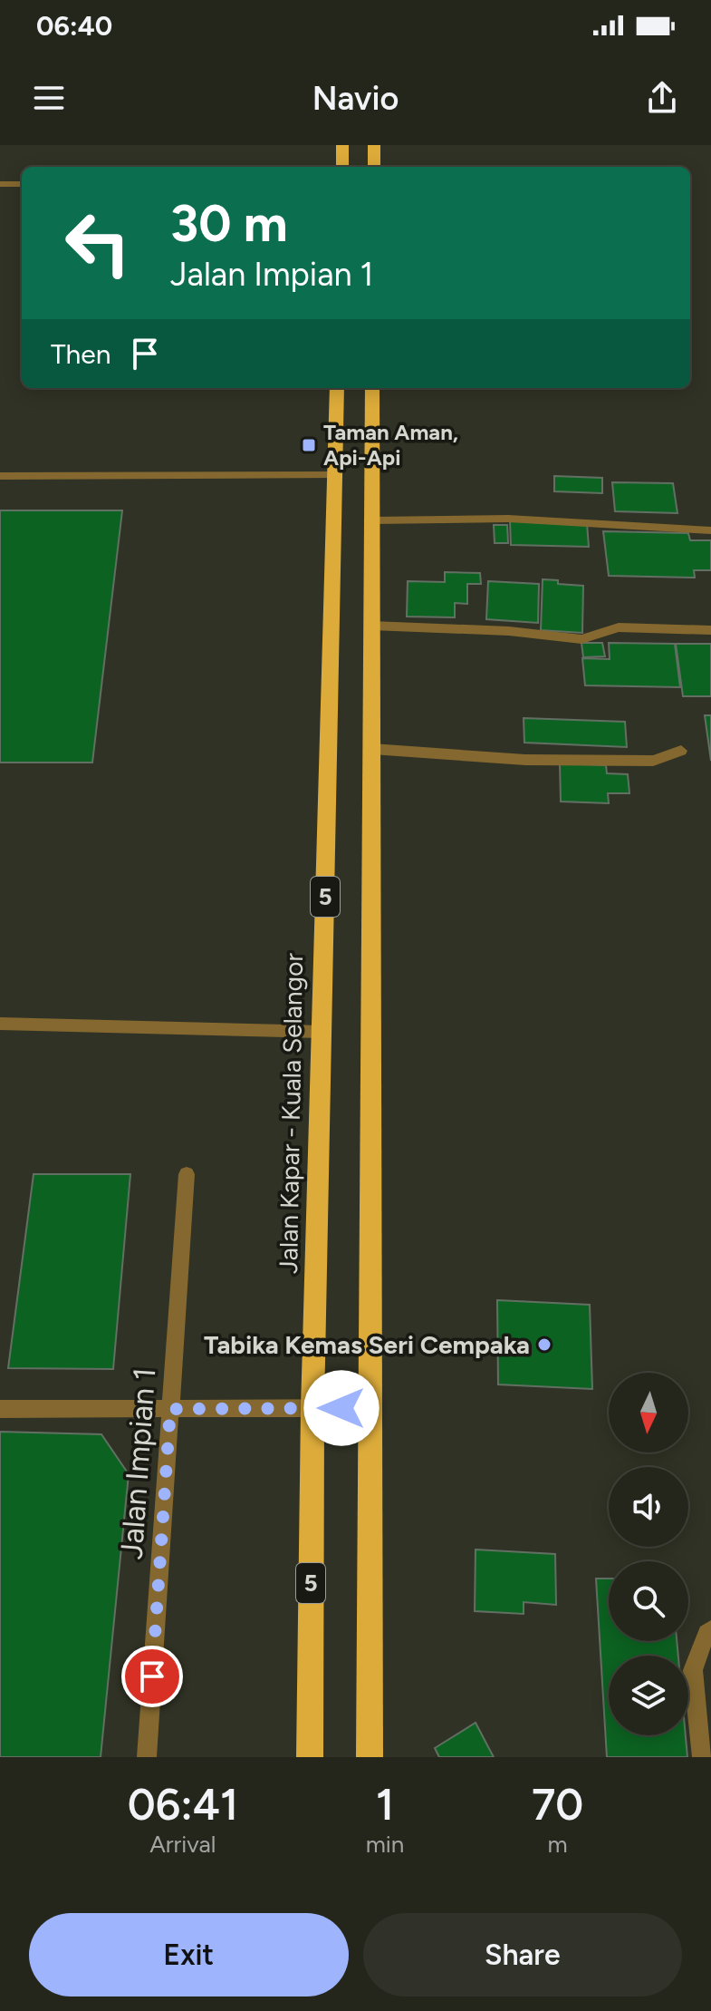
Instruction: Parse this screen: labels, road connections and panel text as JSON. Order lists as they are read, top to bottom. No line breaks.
{"streets":{"highway":["5","Jalan Kapar - Kuala Selangor"],"street":["Jalan Impian 1"]},"places":{"transit":["Taman Aman, Api-Api"],"other":["Tabika Kemas Seri Cempaka"]},"north":"bottom","page":{"status":"06:40","header":"Navio","turn":["30 m","Jalan Impian 1"],"then":"Then","eta":["06:41","Arrival","1","min","70","m"],"buttons":["Exit","Share"]}}
